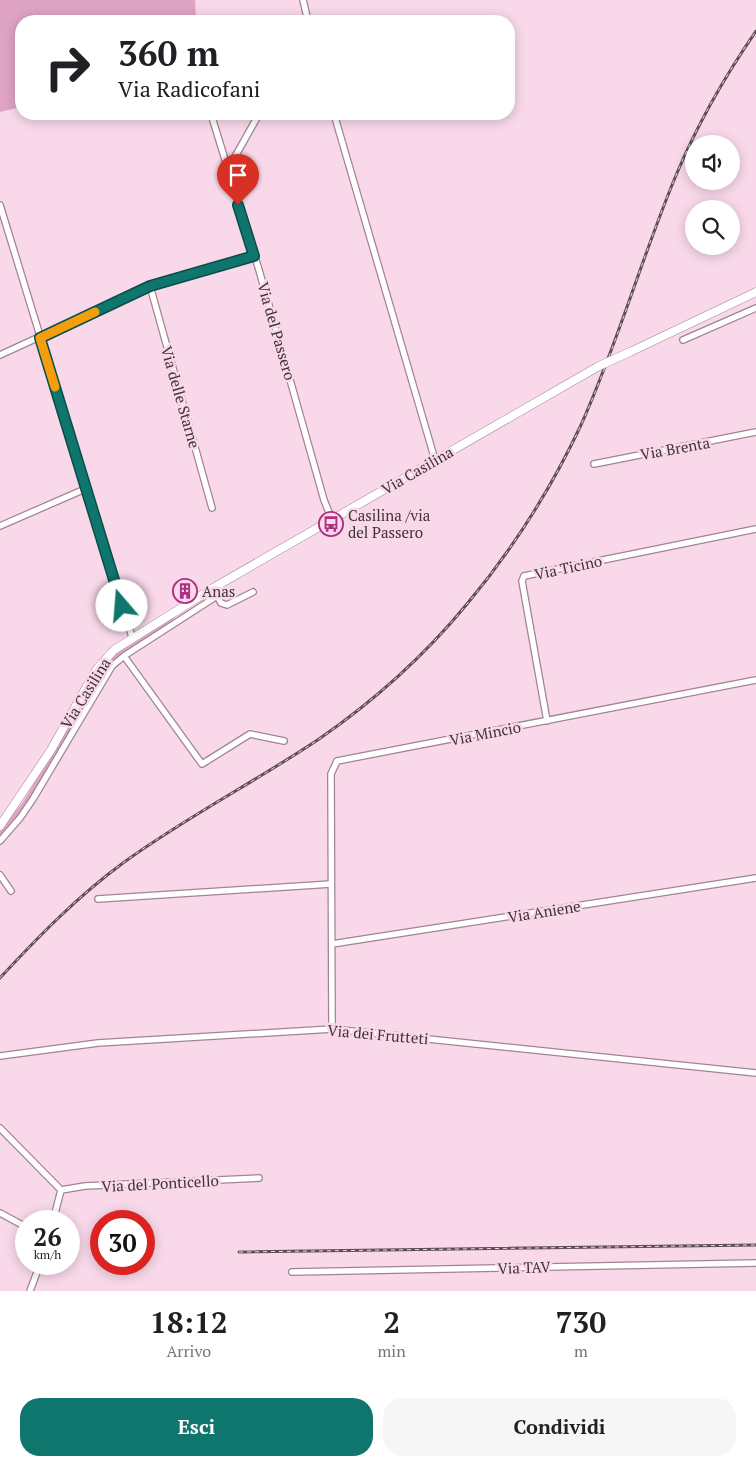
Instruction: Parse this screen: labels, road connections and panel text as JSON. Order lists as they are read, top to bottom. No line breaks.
{"streets":{"main road":["Via Casilina"],"street":["Via del Passero","Via delle Starne","Via Brenta","Via Ticino","Via Mincio","Via Aniene","Via dei Frutteti","Via del Ponticello","Via TAV"]},"crossings":[["Via del Passero","Via Casilina"],["Via Ticino","Via Mincio"],["Via Mincio","Via Aniene"],["Via Mincio","Via dei Frutteti"]],"places":{"bus stop":["Casilina /via del Passero"],"building":["Anas"]},"page":{"turn":["360 m","Via Radicofani"],"speed":"26 km/h","limit":"30","eta":["18:12","Arrivo","2","min","730","m"],"buttons":["Esci","Condividi"]}}
